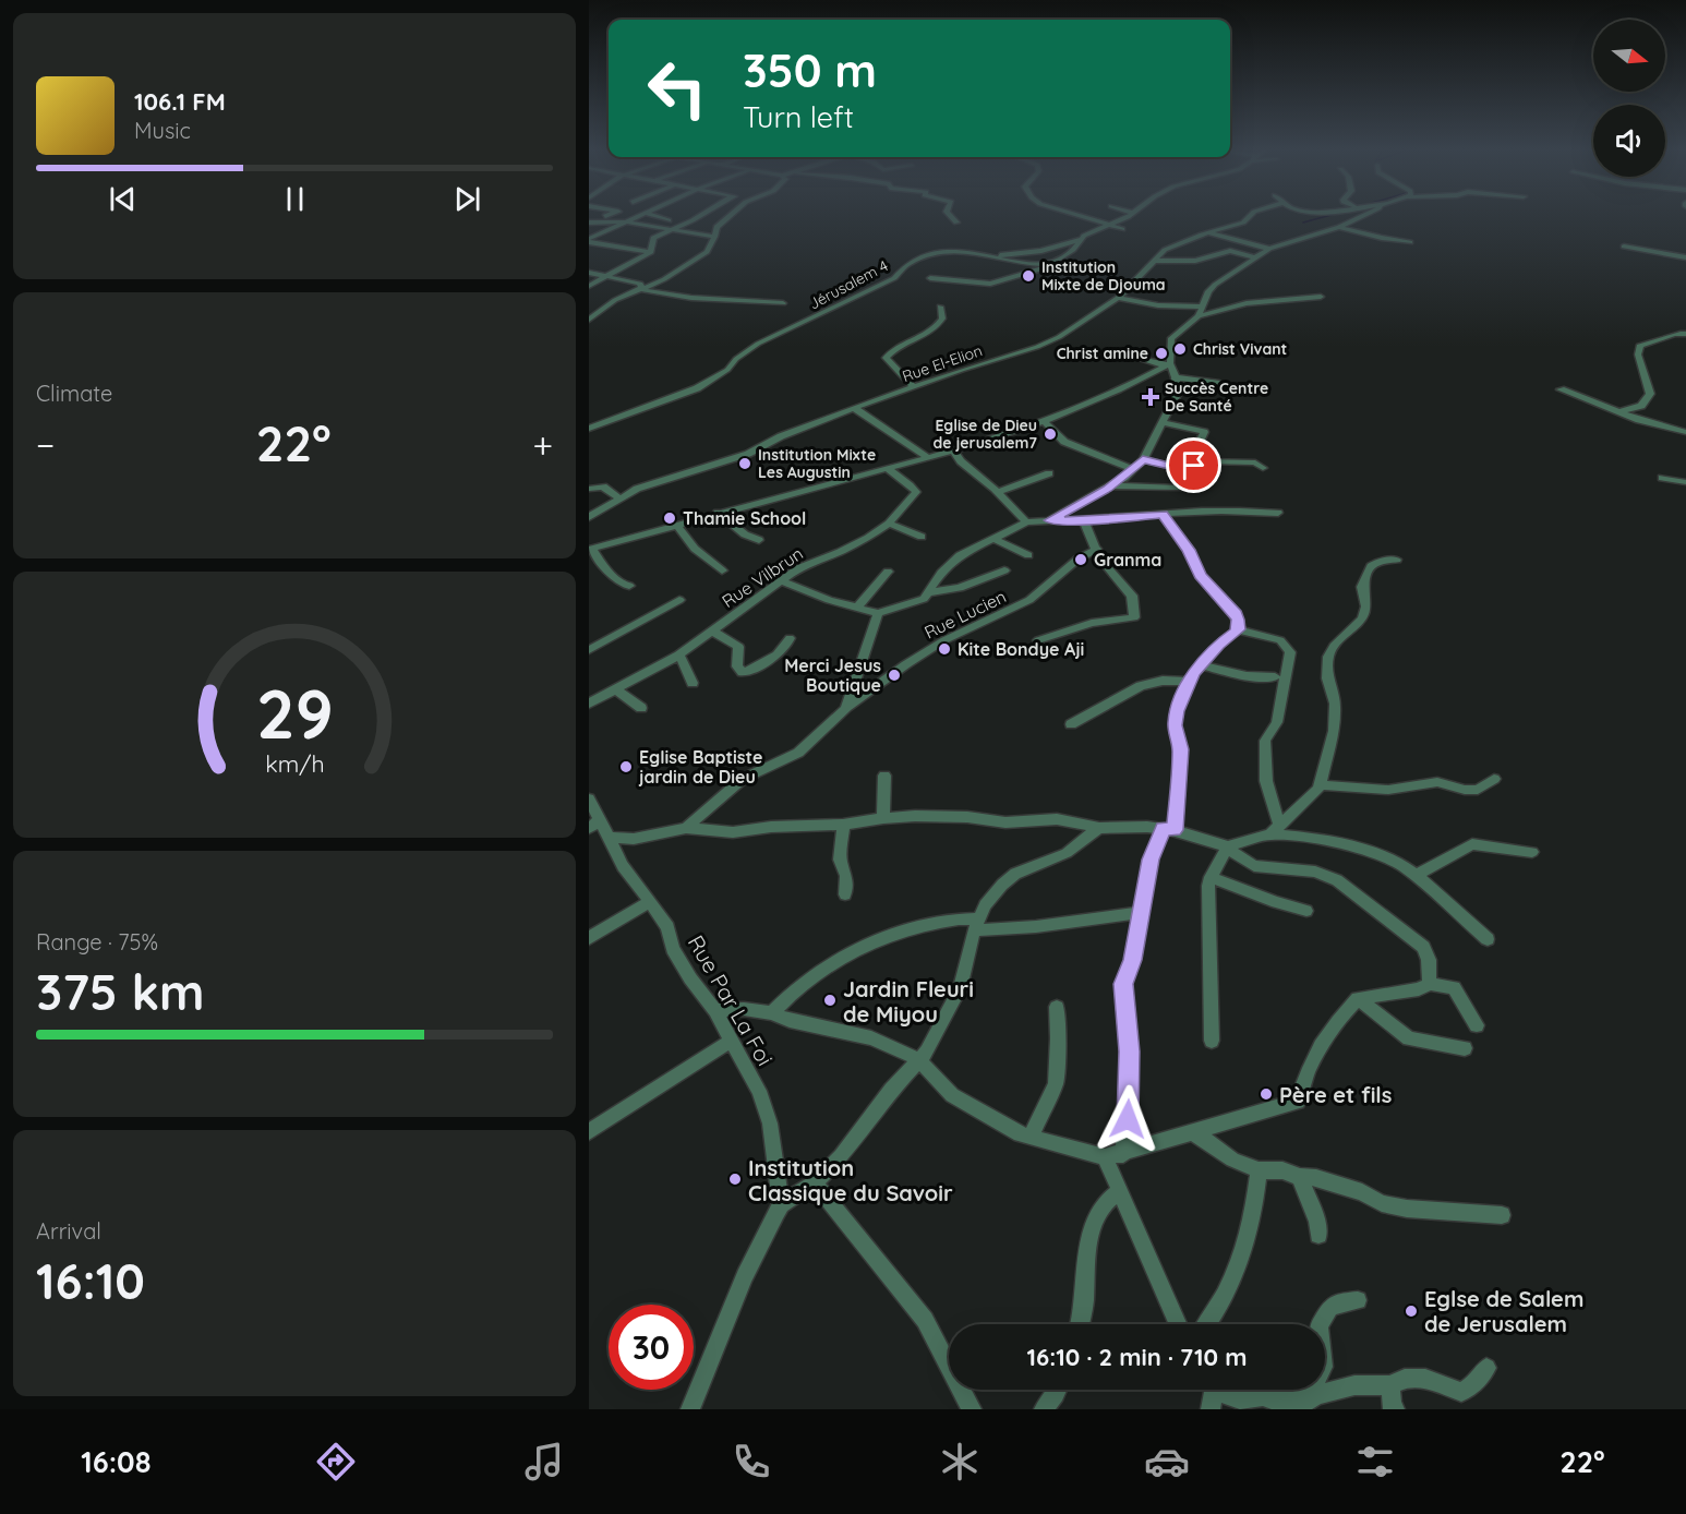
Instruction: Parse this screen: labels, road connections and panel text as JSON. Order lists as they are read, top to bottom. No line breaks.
{"streets":{"street":["Jérusalem 4","Rue El-Elion","Rue Vilbrun","Rue Lucien","Rue Par La Foi"]},"places":{"other":["Institution Mixte de Djouma","Christ Vivant","Christ amine","Eglise de Dieu de jerusalem7","Institution Mixte Les Augustin","Thamie School","Granma","Kite Bondye Aji","Merci Jesus Boutique","Eglise Baptiste jardin de Dieu","Jardin Fleuri de Miyou","Père et fils","Institution Classique du Savoir","Eglse de Salem de Jerusalem"],"health":["Succès Centre De Santé"]},"north":"right","page":{"turn":["350 m","Turn left"],"song":["106.1 FM","Music"],"tile":["Climate",["Range · 75%","375 km"],["Arrival","16:10"]],"heat":["−","22°","+"],"limit":"30","trip":"16:10 · 2 min · 710 m","tabs":["16:08","22°"],"gauge":["29","km/h"]}}
